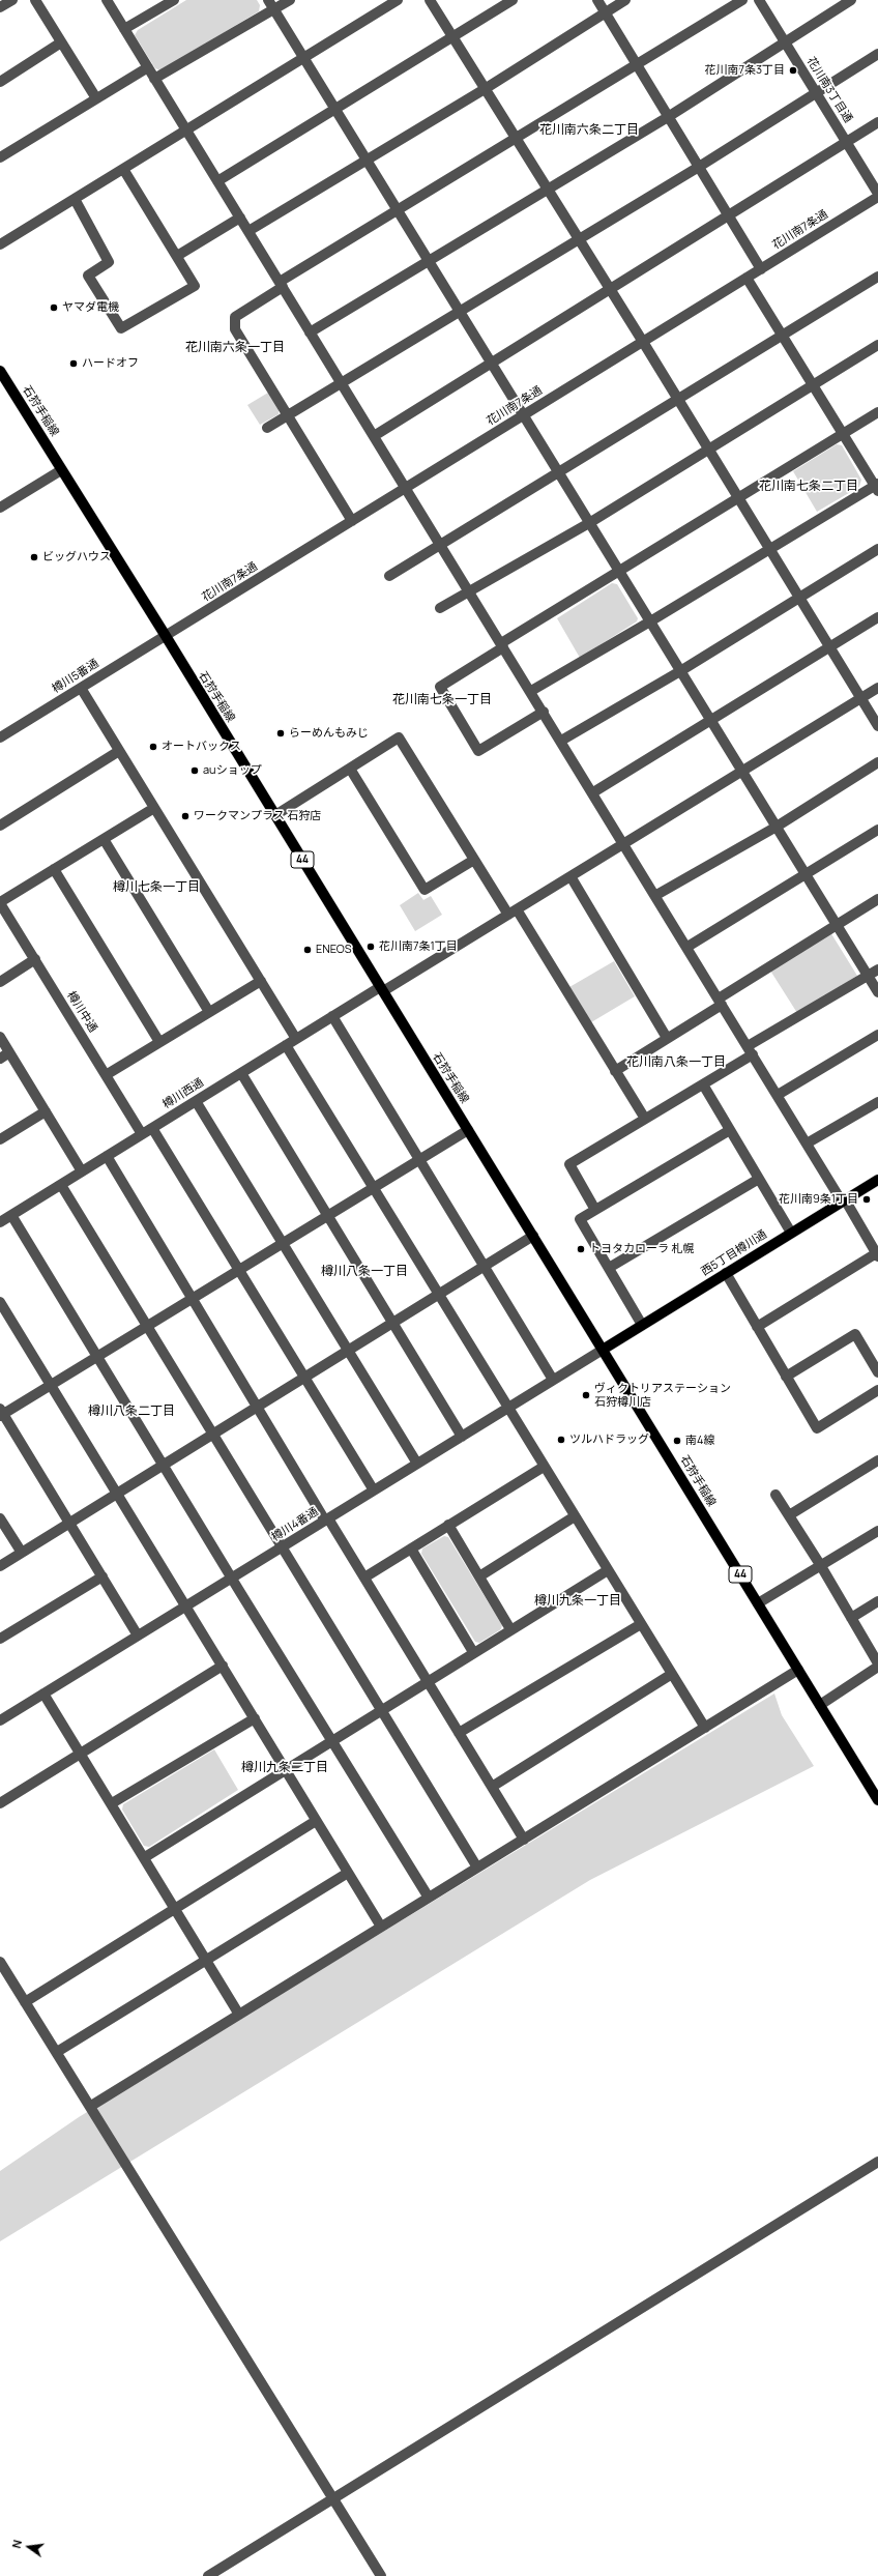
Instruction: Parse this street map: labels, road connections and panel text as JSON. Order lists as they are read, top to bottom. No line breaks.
{"streets":{"main road":["石狩手稲線","44","西5丁目樽川通"],"street":["花川南3丁目通","花川南7条通","樽川5番通","樽川中通","樽川西通","樽川4番通"]},"crossings":[["花川南7条通","石狩手稲線"],["花川南7条通","樽川5番通"],["石狩手稲線","樽川5番通"],["石狩手稲線","樽川西通"],["石狩手稲線","西5丁目樽川通"],["石狩手稲線","樽川4番通"],["樽川中通","樽川西通"],["西5丁目樽川通","樽川4番通"]],"districts":["花川南六条二丁目","花川南六条一丁目","花川南七条二丁目","花川南七条一丁目","樽川七条一丁目","花川南八条一丁目","樽川八条一丁目","樽川八条二丁目","樽川九条一丁目","樽川九条二丁目"],"places":["花川南7条3丁目","ヤマダ電機","ハードオフ","ビッグハウス","らーめんもみじ","オートバックス","auショップ","ワークマンプラス 石狩店","花川南7条1丁目","ENEOS","花川南9条1丁目","トヨタカローラ 札幌","ヴィクトリアステーション 石狩樽川店","ツルハドラッグ","南4線"],"north":"left"}
